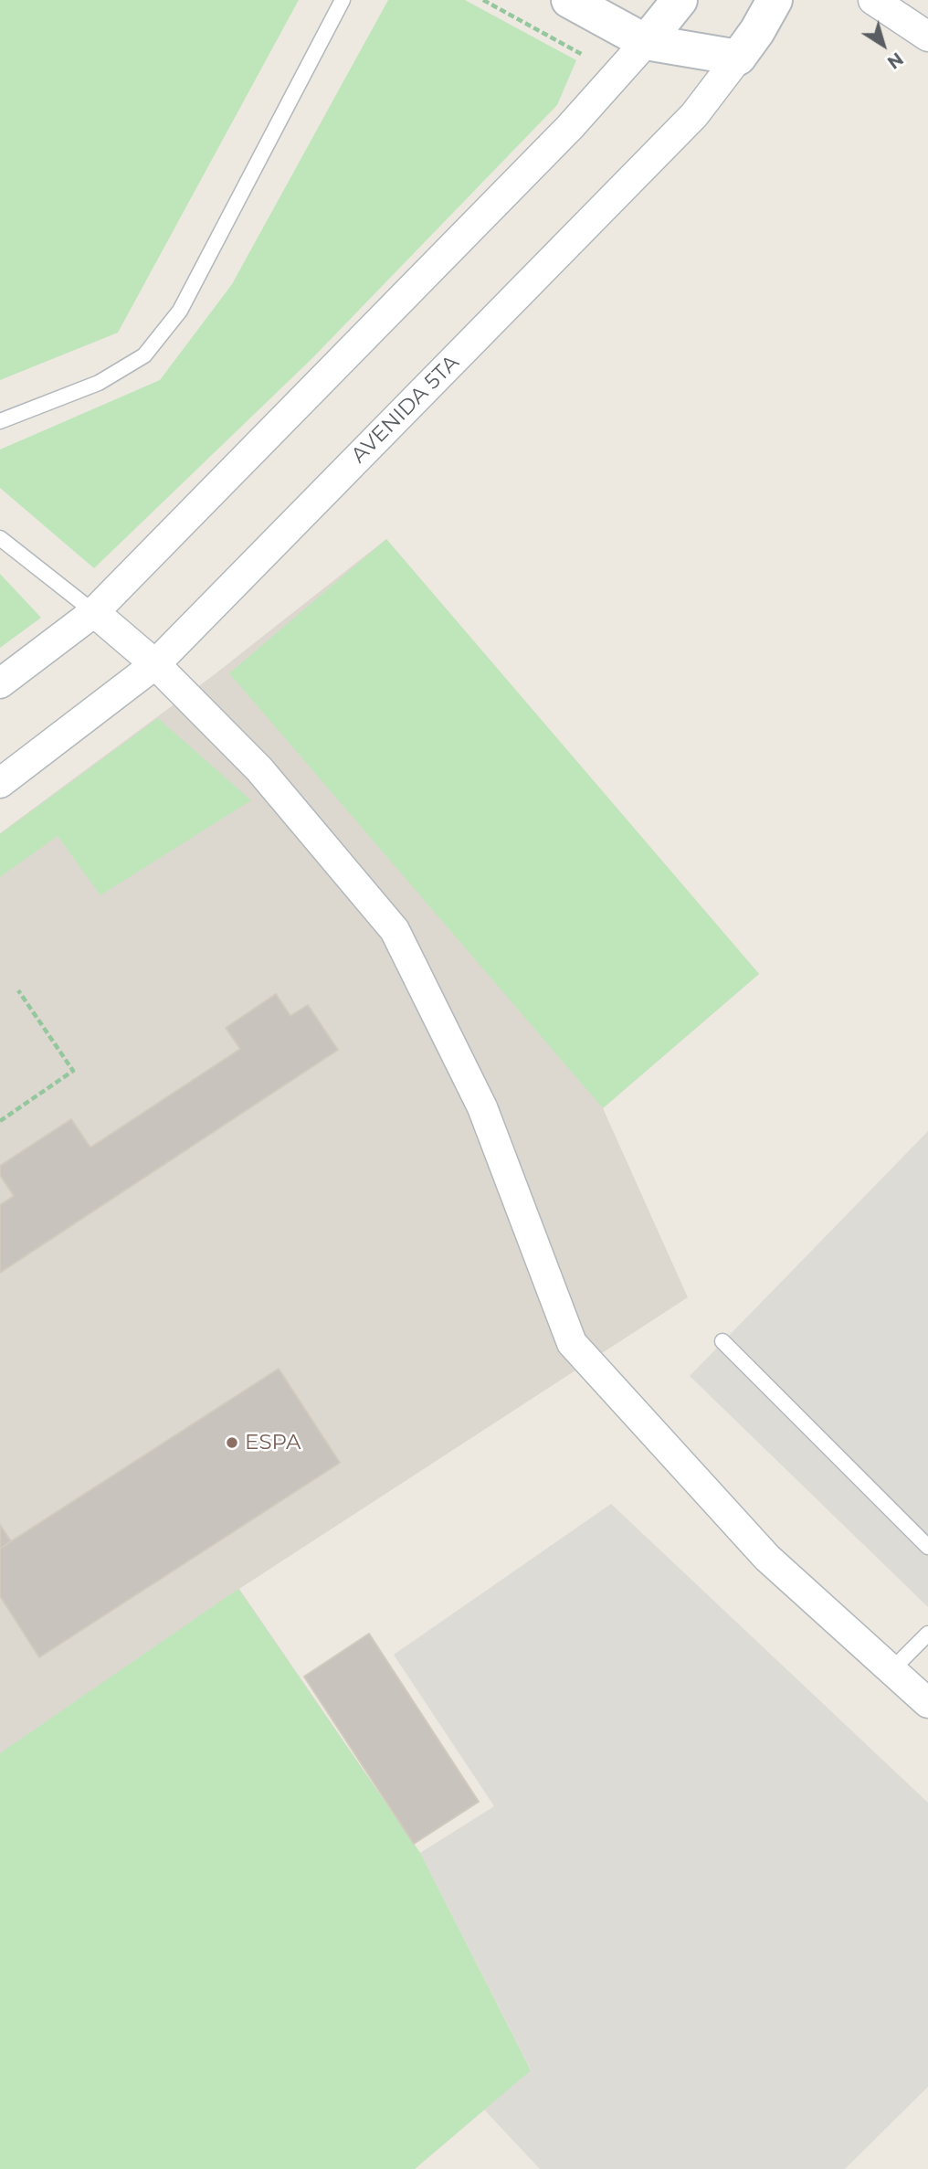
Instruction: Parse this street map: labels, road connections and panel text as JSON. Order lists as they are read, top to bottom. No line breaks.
{"streets":{"street":["AVENIDA 5TA"]},"places":["ESPA"],"north":"bottom right"}
